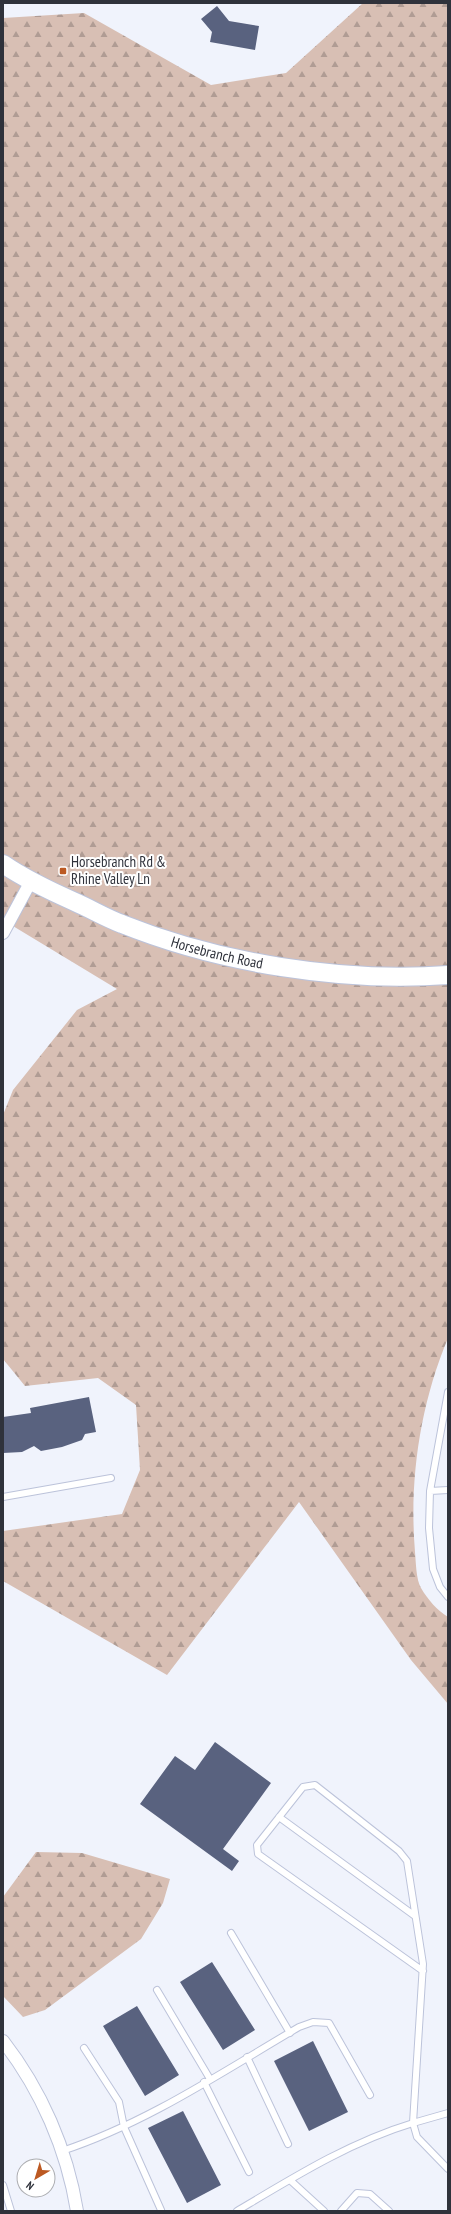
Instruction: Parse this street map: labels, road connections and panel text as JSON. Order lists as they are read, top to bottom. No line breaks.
{"streets":{"street":["Horsebranch Road"]},"places":{"transit":["Horsebranch Rd & Rhine Valley Ln"]},"north":"bottom left"}
